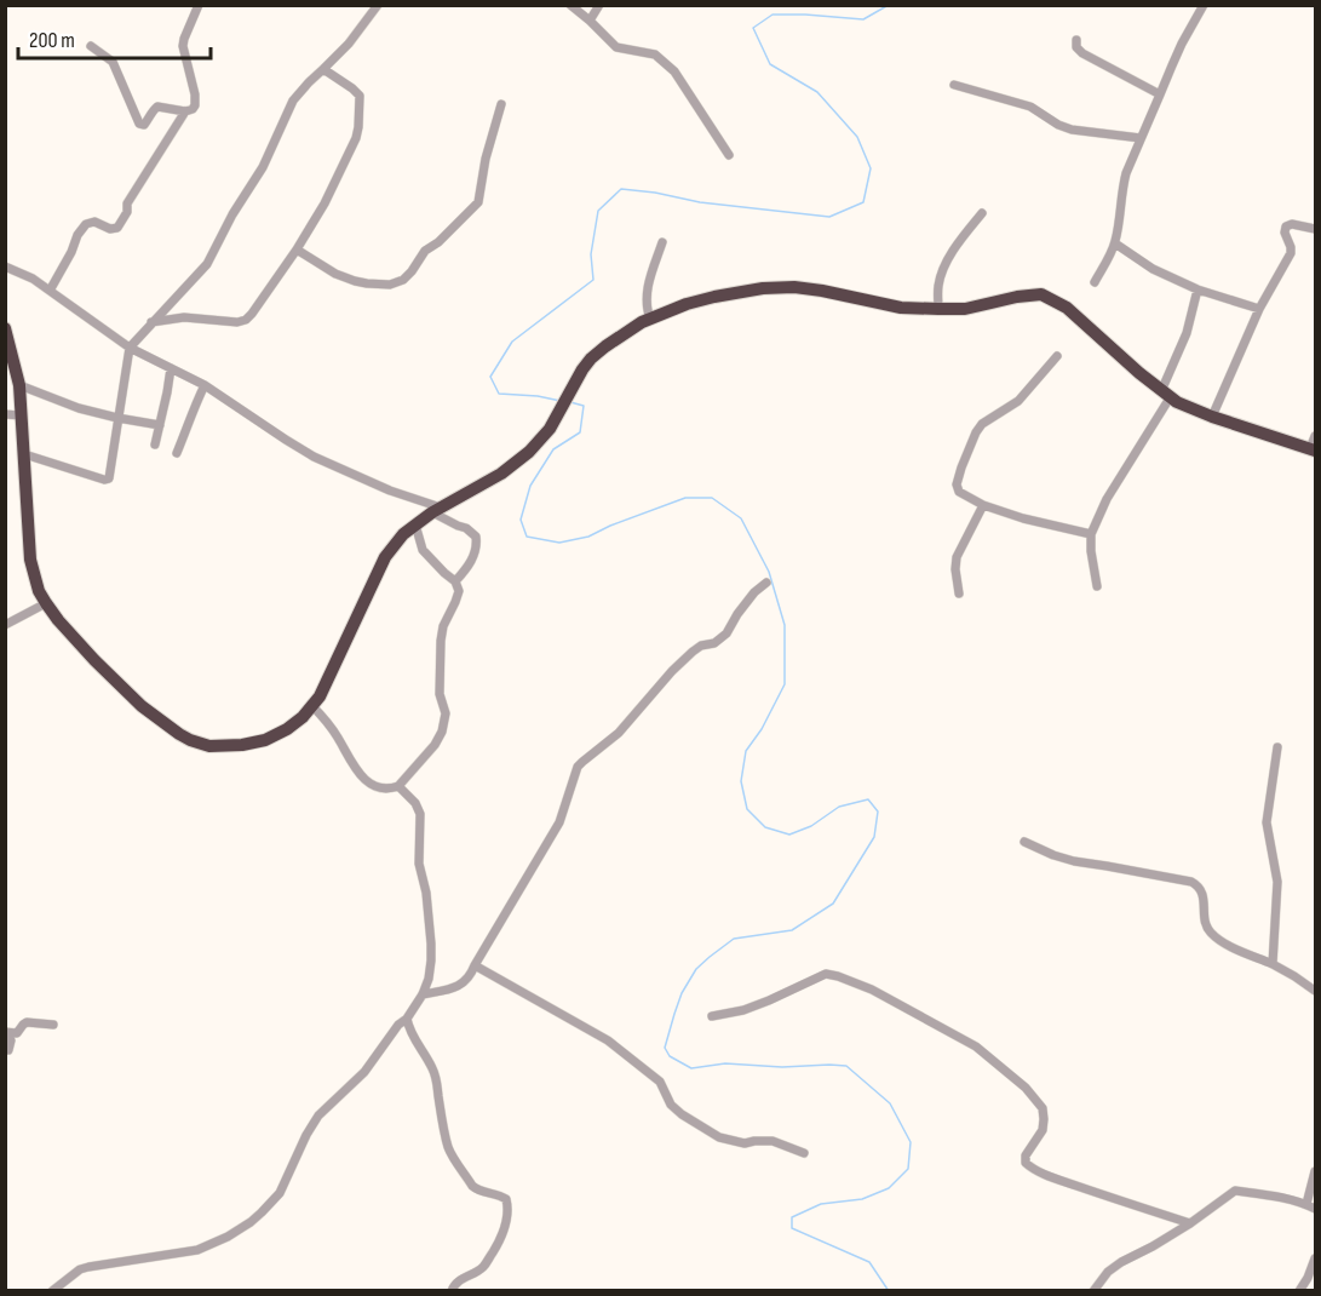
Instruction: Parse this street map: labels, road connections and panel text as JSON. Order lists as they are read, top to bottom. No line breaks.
{"scale_bar":"200 m"}
